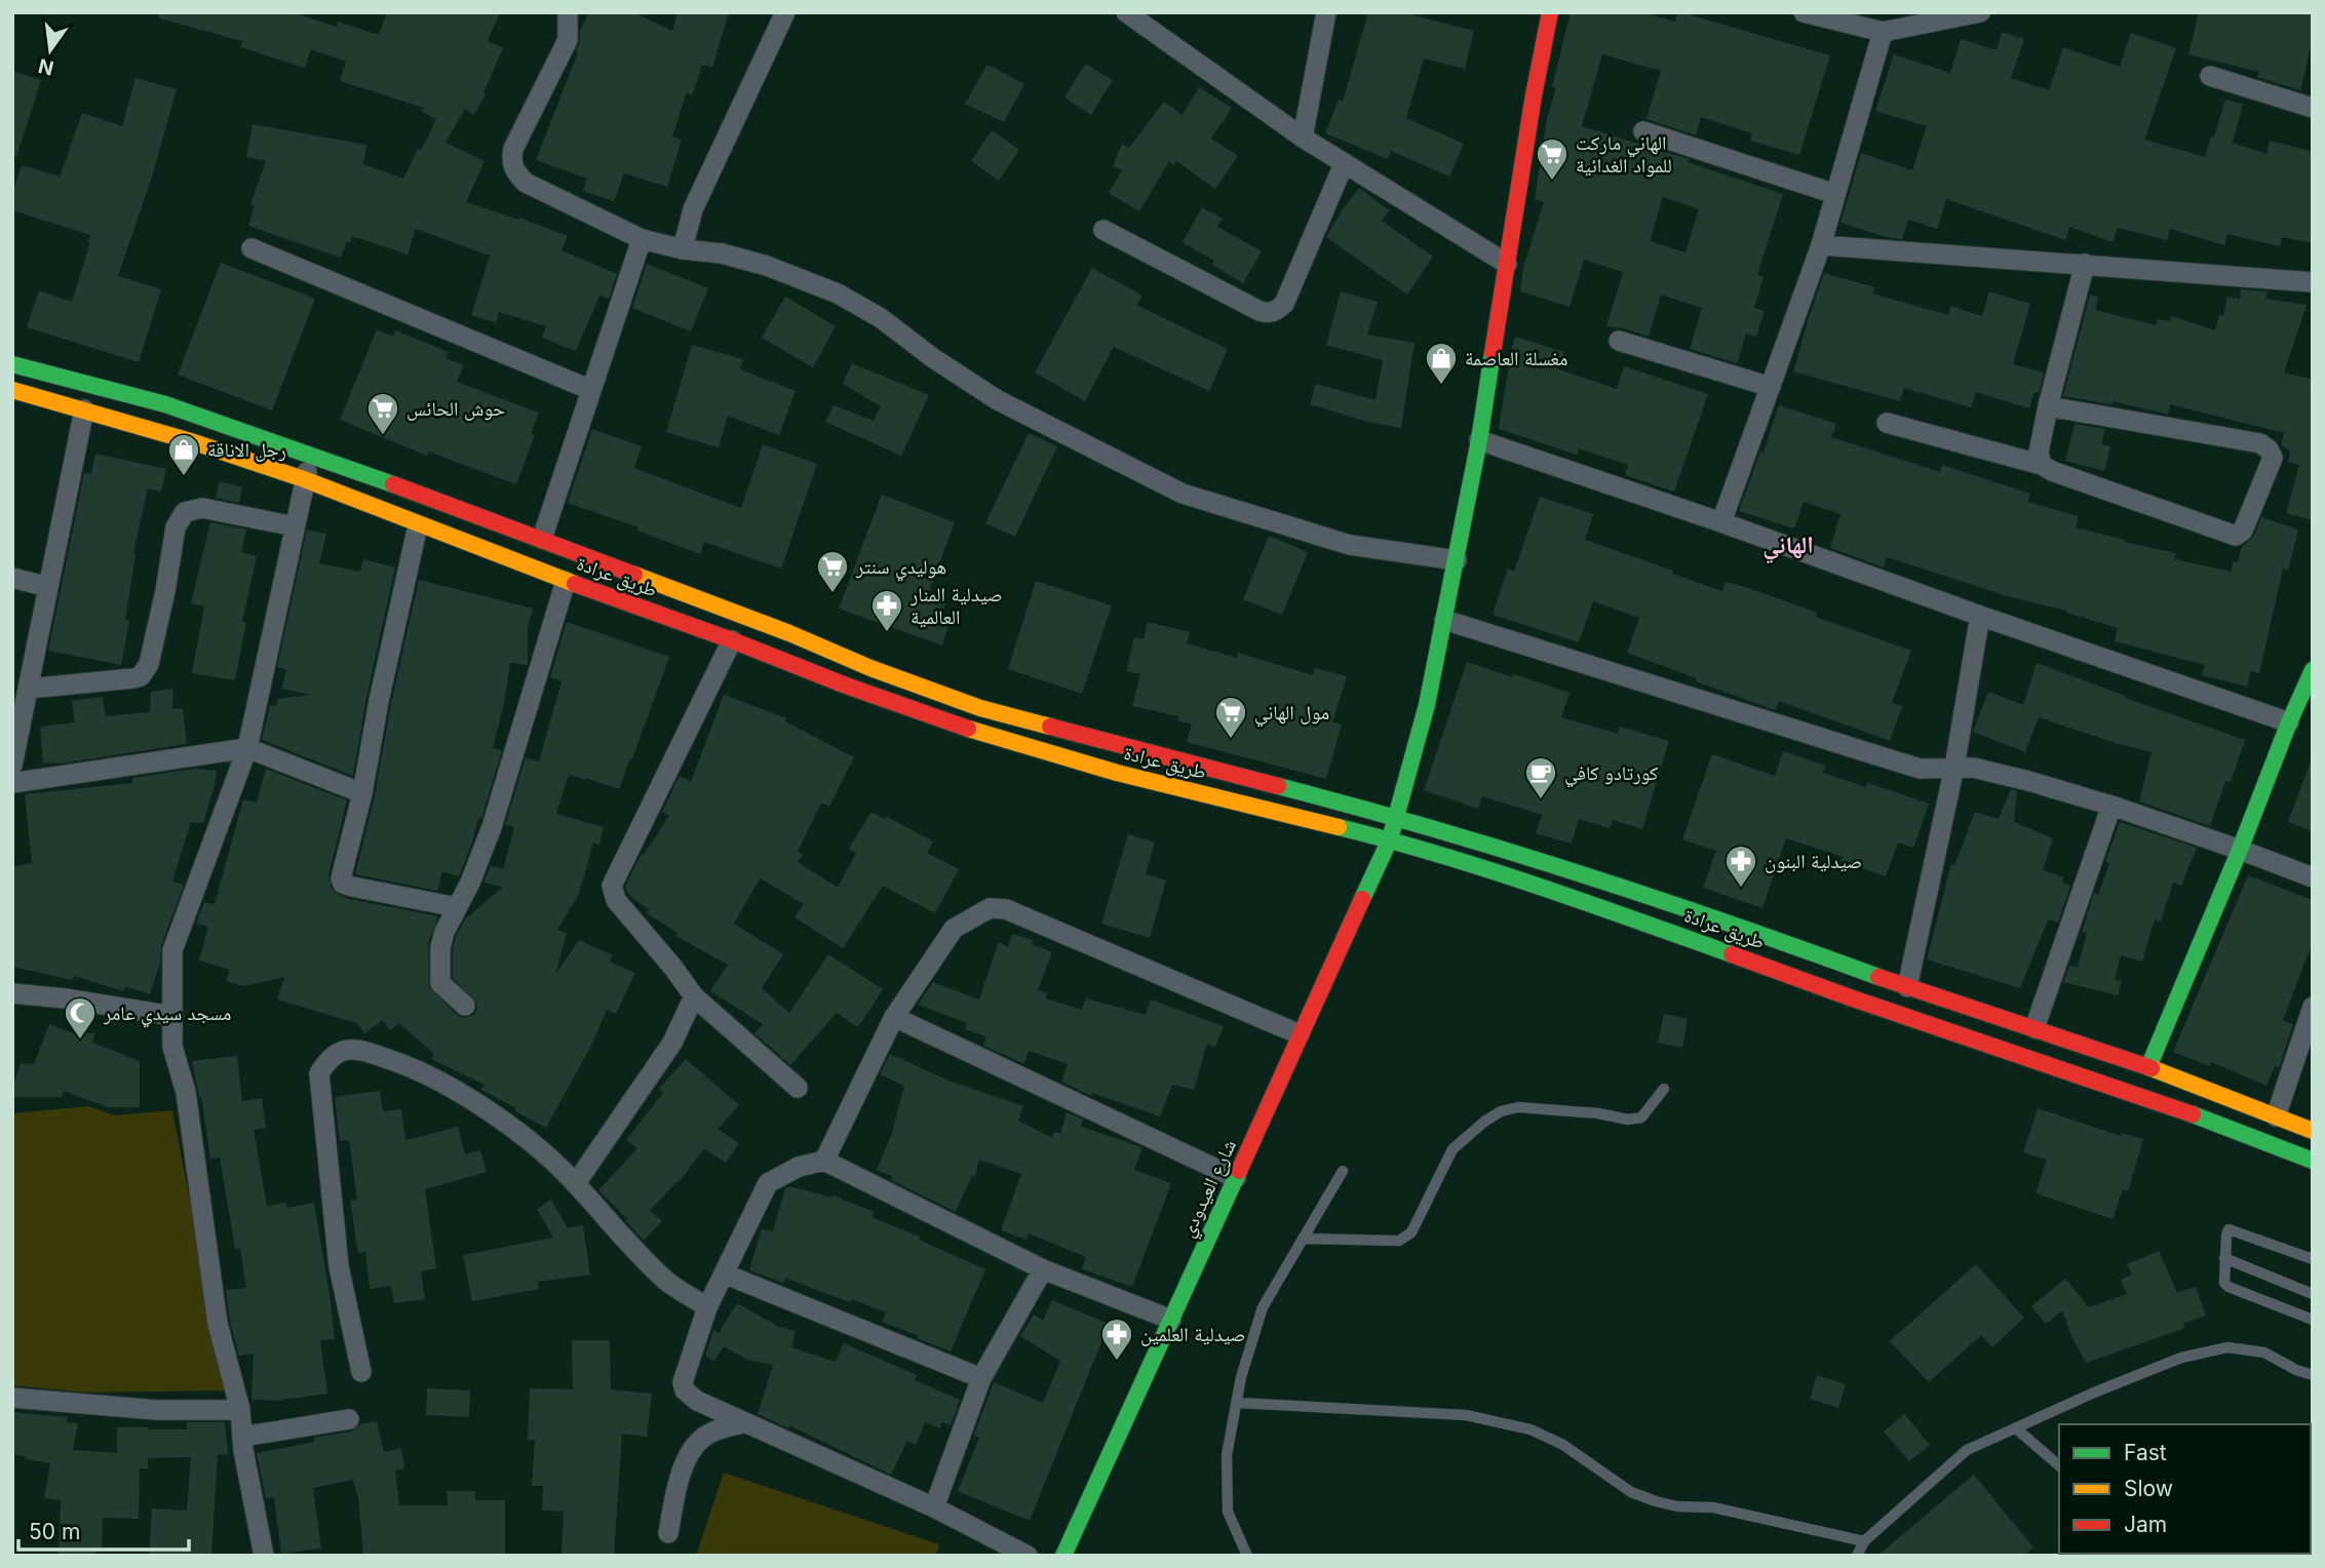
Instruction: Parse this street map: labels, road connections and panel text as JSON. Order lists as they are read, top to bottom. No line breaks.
{"streets":{"main road":["طريق عرادة","شارع العيدودي"]},"crossings":[["طريق عرادة","شارع العيدودي"]],"districts":["الهاني"],"places":{"supermarket":["الهاني ماركت للمواد الغدائية","حوش الحائس","هوليدي سنتر","مول الهاني"],"shop":["مغسلة العاصمة","رجل الاناقة"],"pharmacy":["صيدلية المنار العالمية","صيدلية البنون","صيدلية العلمين"],"cafe":["كورتادو كافي"],"mosque":["مسجد سيدي عامر"]},"legend":["Fast","Slow","Jam"],"scale_bar":"50 m","north":"bottom"}
